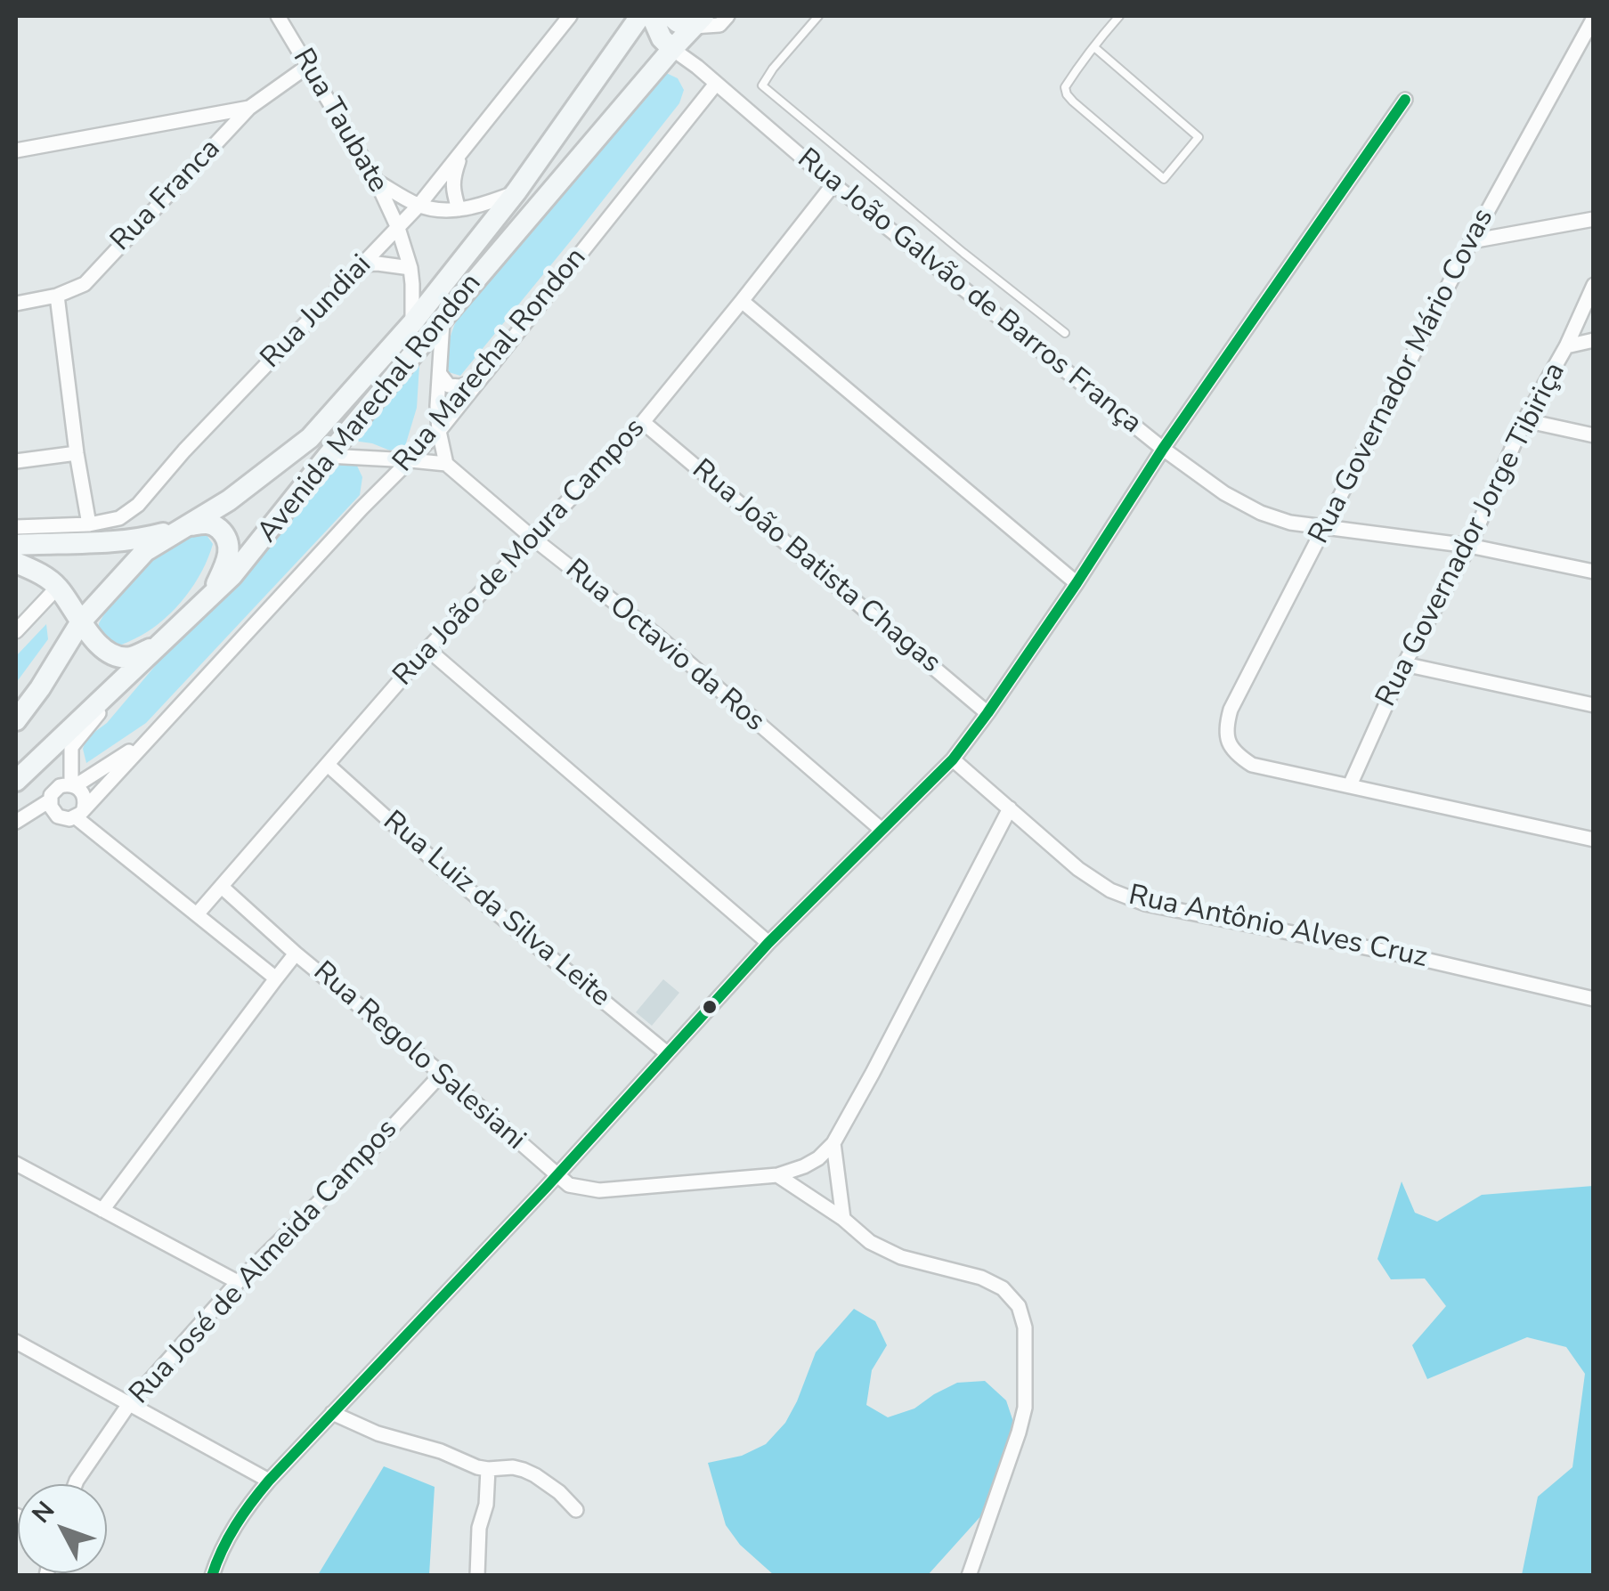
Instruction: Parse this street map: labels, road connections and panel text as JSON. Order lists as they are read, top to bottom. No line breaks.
{"streets":{"main road":["Avenida Marechal Rondon"],"street":["Rua Taubate","Rua Franca","Rua João Galvão de Barros França","Rua Jundiai","Rua Marechal Rondon","Rua Governador Mário Covas","Rua Governador Jorge Tibiriça","Rua João de Moura Campos","Rua João Batista Chagas","Rua Octavio da Ros","Rua Luiz da Silva Leite","Rua Antônio Alves Cruz","Rua Regolo Salesiani","Rua José de Almeida Campos"]},"crossings":[["Rua Taubate","Rua Franca"],["Rua Taubate","Rua Jundiai"],["Rua Taubate","Avenida Marechal Rondon"],["Rua João Galvão de Barros França","Rua Marechal Rondon"],["Rua João Galvão de Barros França","Rua Governador Mário Covas"],["Rua João Galvão de Barros França","Avenida Marechal Rondon"],["Rua João Galvão de Barros França","Rua Governador Jorge Tibiriça"],["Rua João Galvão de Barros França","Rua João de Moura Campos"],["Rua Marechal Rondon","Rua Regolo Salesiani"],["Rua Governador Mário Covas","Rua Governador Jorge Tibiriça"],["Rua João de Moura Campos","Rua João Batista Chagas"],["Rua João de Moura Campos","Rua Octavio da Ros"],["Rua João de Moura Campos","Rua Luiz da Silva Leite"],["Rua João de Moura Campos","Rua Regolo Salesiani"],["Rua Regolo Salesiani","Rua José de Almeida Campos"]],"north":"top left"}
